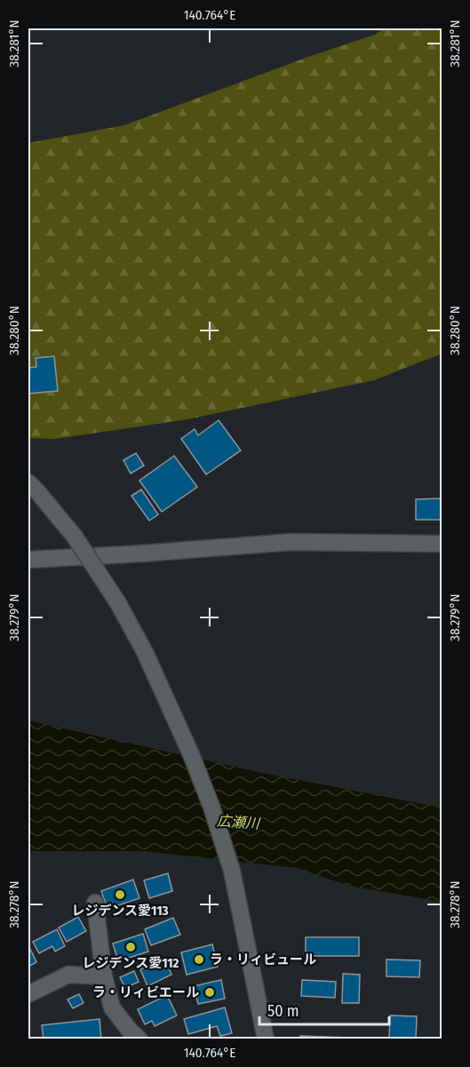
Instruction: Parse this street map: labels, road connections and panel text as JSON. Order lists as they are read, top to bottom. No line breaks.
{"water":["広瀬川"],"places":["レジデンス愛113","レジデンス愛112","ラ・リィビュール","ラ・リィビエール"],"scale_bar":"50 m","coordinates":["140.764°E","38.281°N","38.280°N","38.279°N","38.278°N"]}
